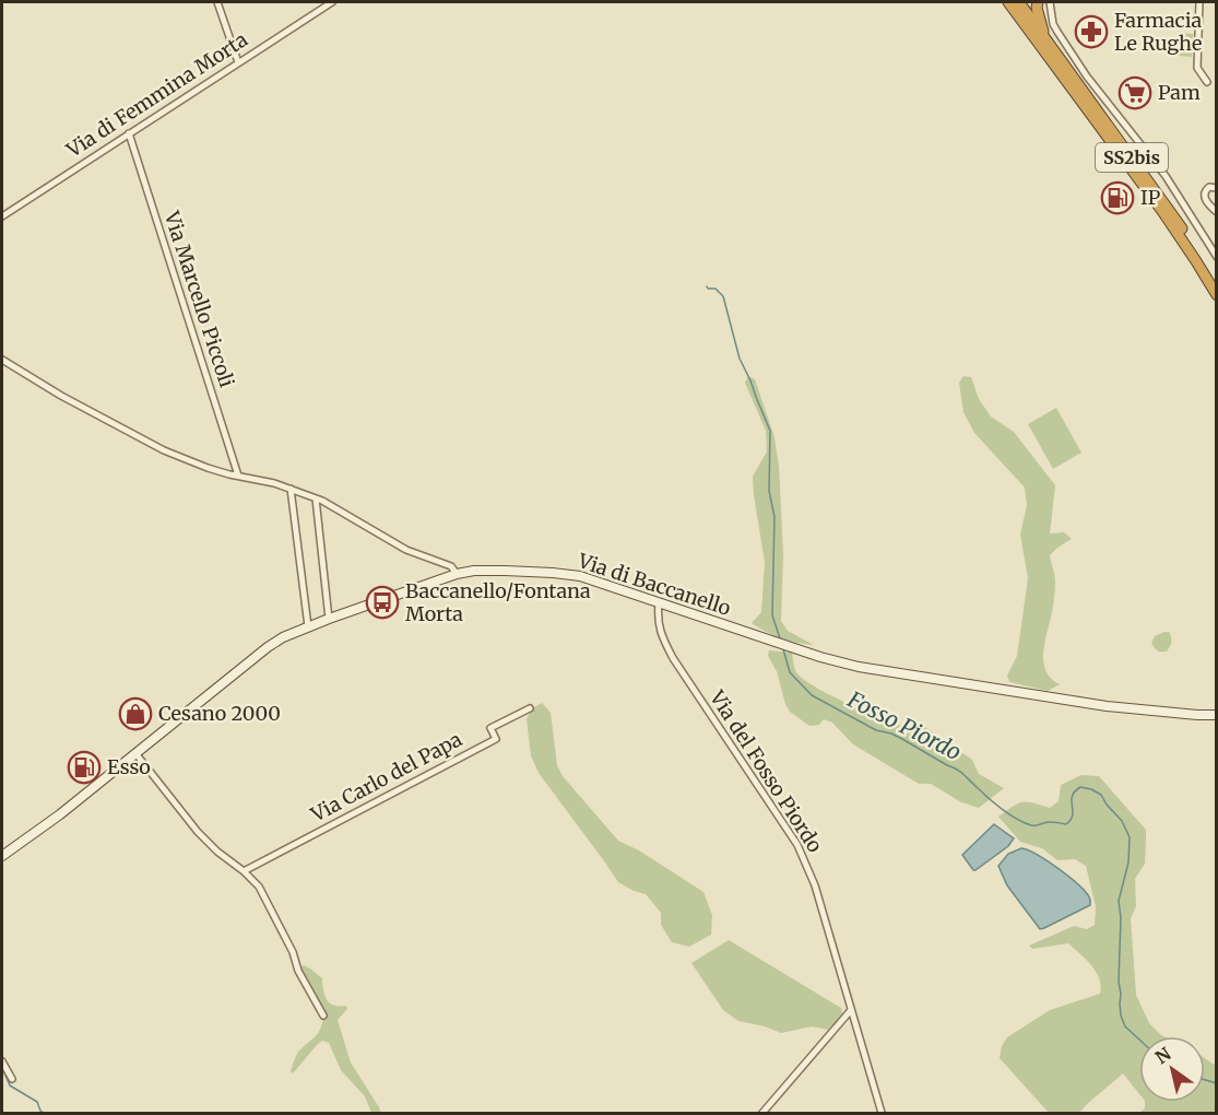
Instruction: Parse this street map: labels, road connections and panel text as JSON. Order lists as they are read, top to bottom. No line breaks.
{"streets":{"highway":["SS2bis"],"street":["Via di Femmina Morta","Via Marcello Piccoli","Via di Baccanello","Via del Fosso Piordo","Via Carlo del Papa"]},"crossings":[["Via di Femmina Morta","Via Marcello Piccoli"],["Via di Baccanello","Via del Fosso Piordo"]],"water":["Fosso Piordo"],"places":{"pharmacy":["Farmacia Le Rughe"],"supermarket":["Pam"],"fuel station":["IP","Esso"],"bus stop":["Baccanello/Fontana Morta"],"shop":["Cesano 2000"]},"north":"top left"}
